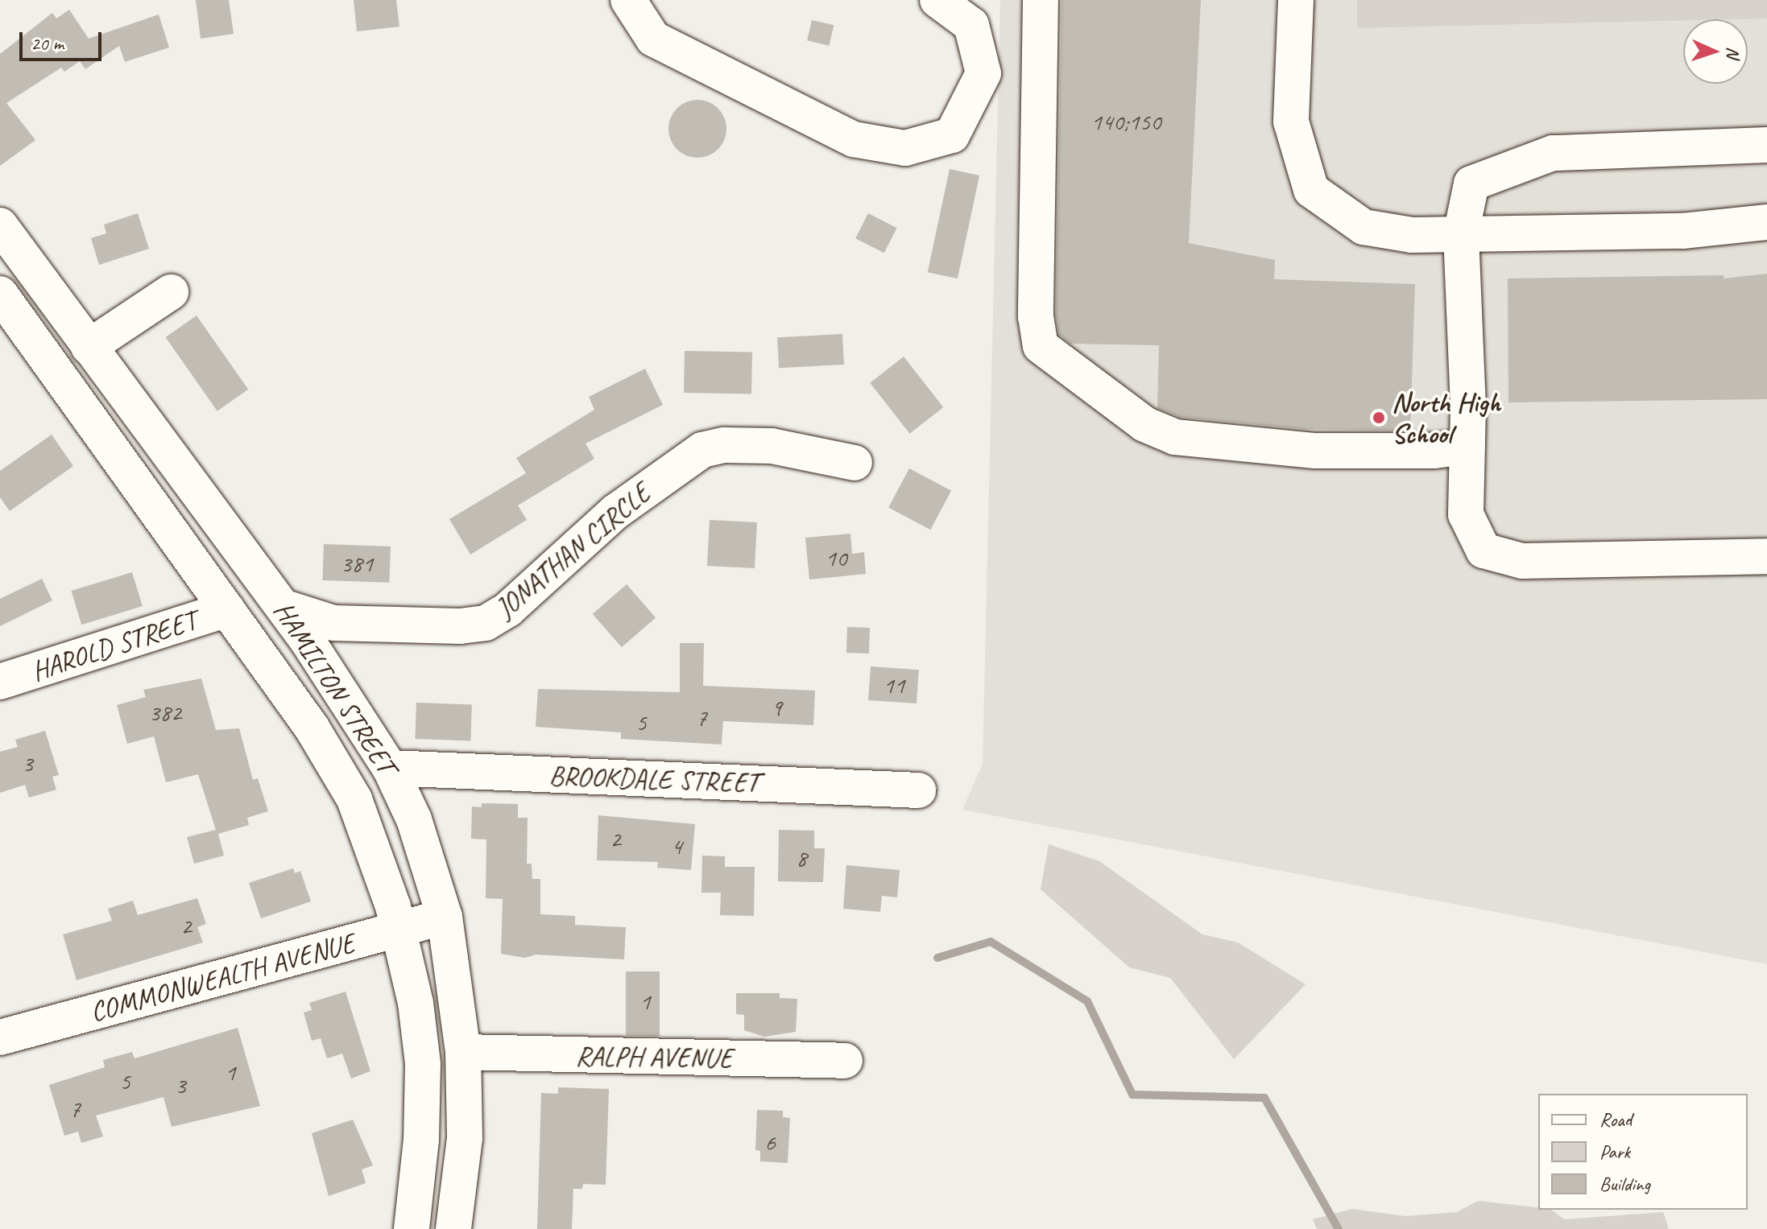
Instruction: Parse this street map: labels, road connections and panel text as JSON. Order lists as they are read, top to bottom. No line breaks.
{"streets":{"street":["JONATHAN CIRCLE","HAROLD STREET","HAMILTON STREET","BROOKDALE STREET","COMMONWEALTH AVENUE","RALPH AVENUE"]},"crossings":[["JONATHAN CIRCLE","HAMILTON STREET"],["HAROLD STREET","HAMILTON STREET"],["HAMILTON STREET","BROOKDALE STREET"],["HAMILTON STREET","COMMONWEALTH AVENUE"],["HAMILTON STREET","RALPH AVENUE"]],"places":["North High School"],"house_numbers":["140;150","10","381","11","9","382","7","5","3","2","4","8","2","1","1","5","3","7","6"],"legend":["Road","Park","Building"],"scale_bar":"20 m","north":"right"}
